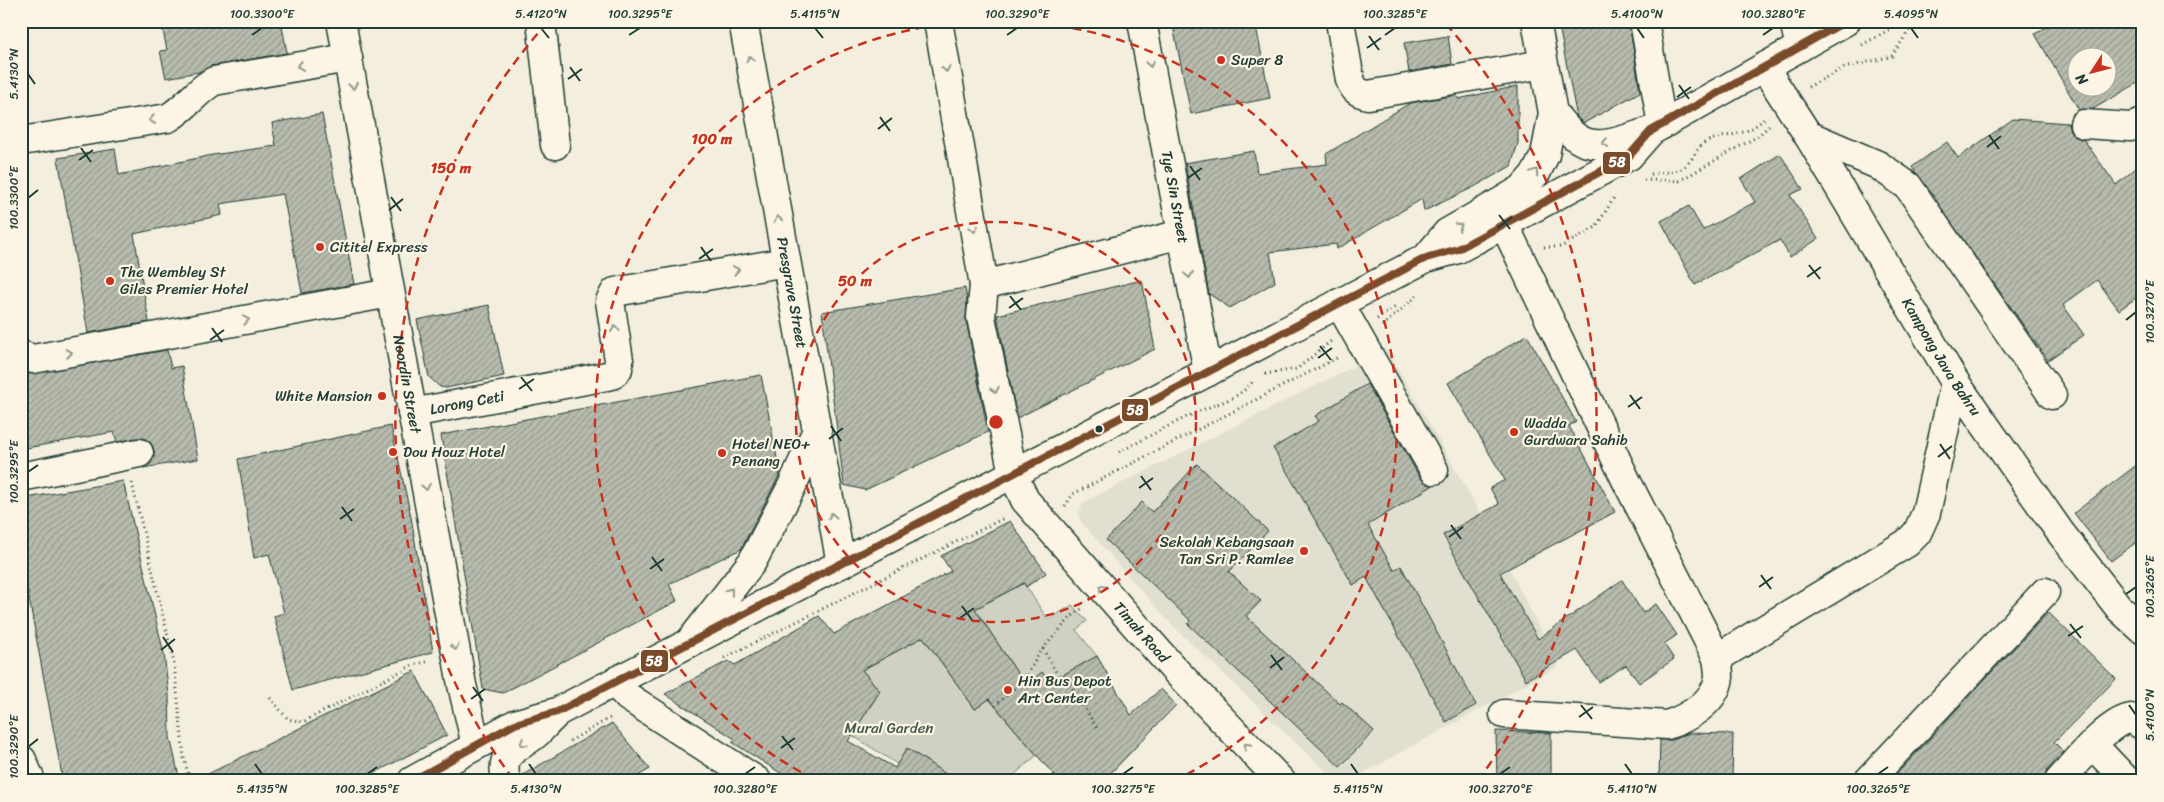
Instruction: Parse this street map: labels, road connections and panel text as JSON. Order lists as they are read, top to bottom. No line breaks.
{"streets":{"street":["Tye Sin Street","Presgrave Street","Kampong Java Bahru","Noordin Street","Lorong Ceti","Timah Road"]},"crossings":[["Presgrave Street","Lorong Ceti"],["Noordin Street","Lorong Ceti"]],"one_way":["Tye Sin Street","Presgrave Street","Noordin Street","Lorong Ceti"],"parks":["Mural Garden"],"places":["Super 8","Cititel Express","The Wembley St Giles Premier Hotel","White Mansion","Wadda Gurdwara Sahib","Dou Houz Hotel","Hotel NEO+ Penang","Sekolah Kebangsaan Tan Sri P. Ramlee","Hin Bus Depot Art Center"],"lines":["transit line 58"],"north":"bottom left","coordinates":["100.3300°E","5.4120°N","100.3295°E","5.4115°N","100.3290°E","100.3285°E","5.4100°N","100.3280°E","5.4095°N","5.4130°N","100.3270°E","100.3265°E","5.4135°N","100.3275°E","5.4110°N"],"rings":["100 m","150 m","50 m"]}
